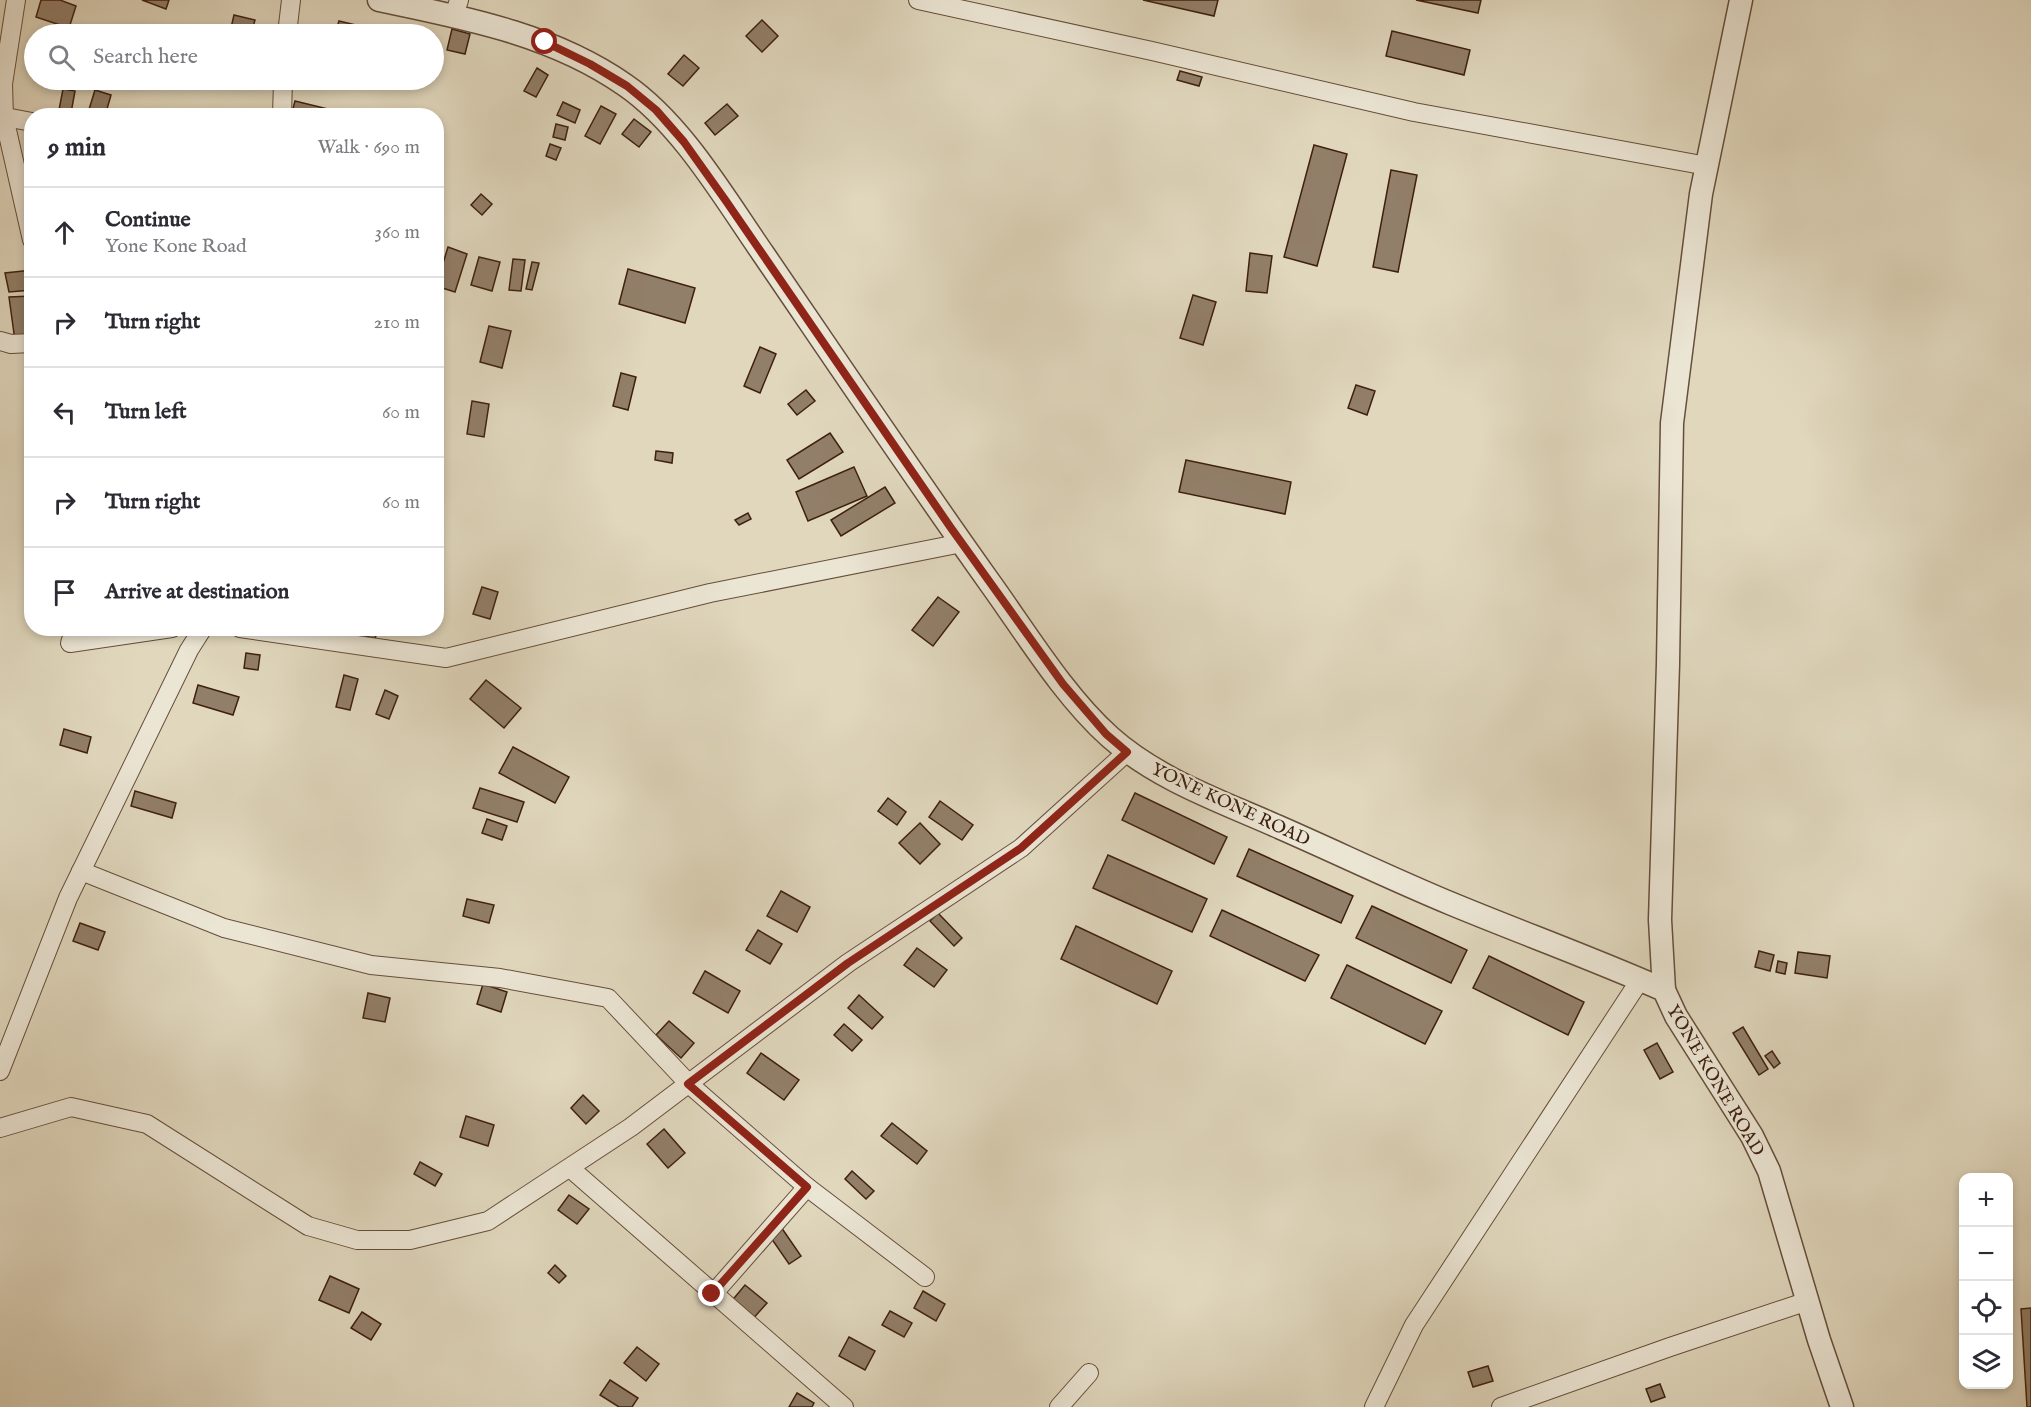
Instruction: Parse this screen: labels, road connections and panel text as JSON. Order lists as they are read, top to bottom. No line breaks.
{"streets":{"street":["YONE KONE ROAD"]},"page":{"search":"Search here","heading":["9 min","Walk · 690 m"],"list":[["Continue","Yone Kone Road","360 m"],["Turn right","210 m"],["Turn left","60 m"],["Turn right","60 m"],"Arrive at destination"],"map_buttons":["+","−"]}}
